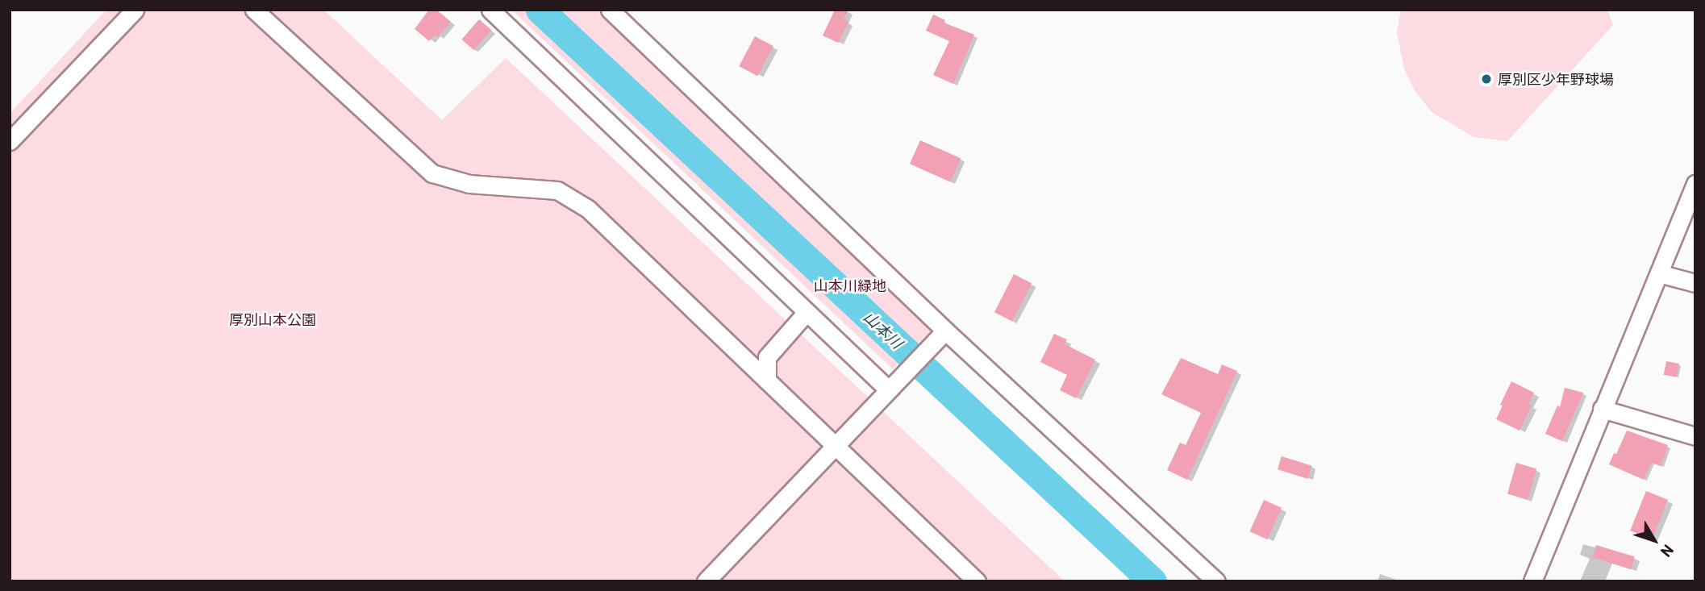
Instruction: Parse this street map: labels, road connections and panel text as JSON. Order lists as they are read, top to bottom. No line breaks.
{"water":["山本川"],"parks":["山本川緑地","厚別山本公園"],"places":["厚別区少年野球場"],"north":"bottom right"}
